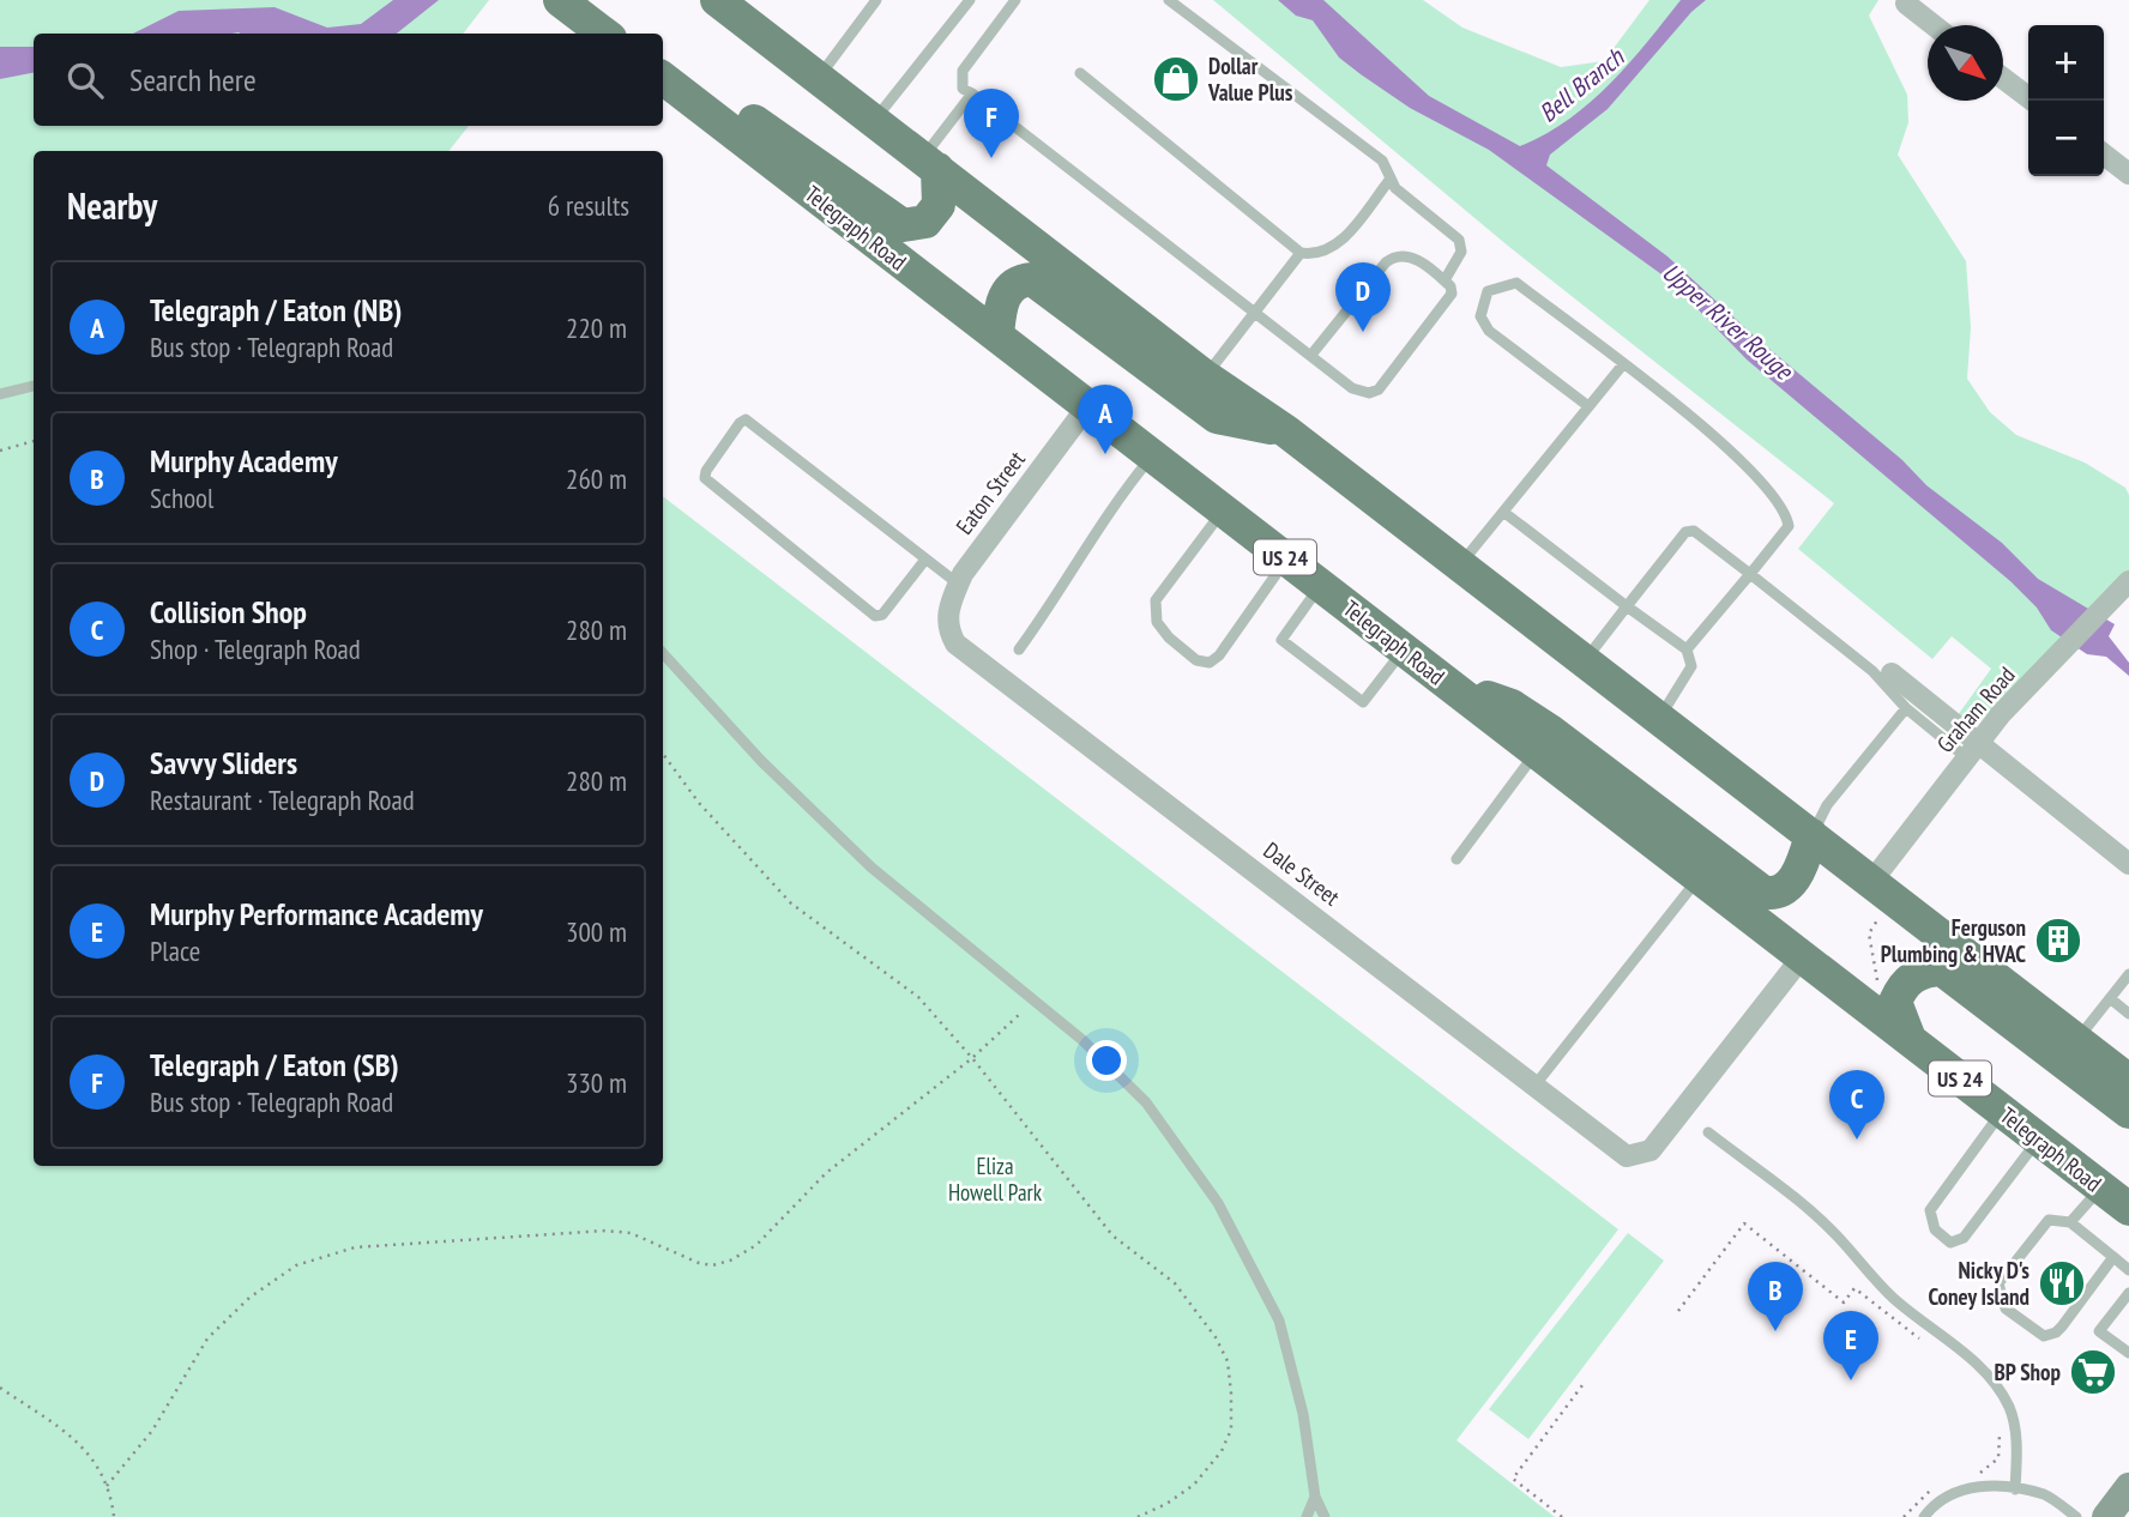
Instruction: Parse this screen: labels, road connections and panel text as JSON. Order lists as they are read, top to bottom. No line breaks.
{"streets":{"main road":["Telegraph Road","US 24"],"street":["Eaton Street","Graham Road","Dale Street"]},"crossings":[["Telegraph Road","Eaton Street"],["Telegraph Road","Dale Street"],["Eaton Street","Dale Street"]],"water":["Bell Branch","Upper River Rouge"],"parks":["Eliza Howell Park"],"places":{"shop":["Dollar Value Plus"],"building":["Ferguson Plumbing & HVAC"],"restaurant":["Nicky D's Coney Island"],"supermarket":["BP Shop"]},"north":"bottom right","page":{"map_buttons":["+","−"],"search":"Search here","pins":["F","D","A","C","B","E"],"heading":["Nearby","6 results"],"list":[{"mark":"A","name":"Telegraph / Eaton (NB)","note":"Bus stop · Telegraph Road","value":"220 m"},{"mark":"B","name":"Murphy Academy","note":"School","value":"260 m"},{"mark":"C","name":"Collision Shop","note":"Shop · Telegraph Road","value":"280 m"},{"mark":"D","name":"Savvy Sliders","note":"Restaurant · Telegraph Road","value":"280 m"},{"mark":"E","name":"Murphy Performance Academy","note":"Place","value":"300 m"},{"mark":"F","name":"Telegraph / Eaton (SB)","note":"Bus stop · Telegraph Road","value":"330 m"}]}}
